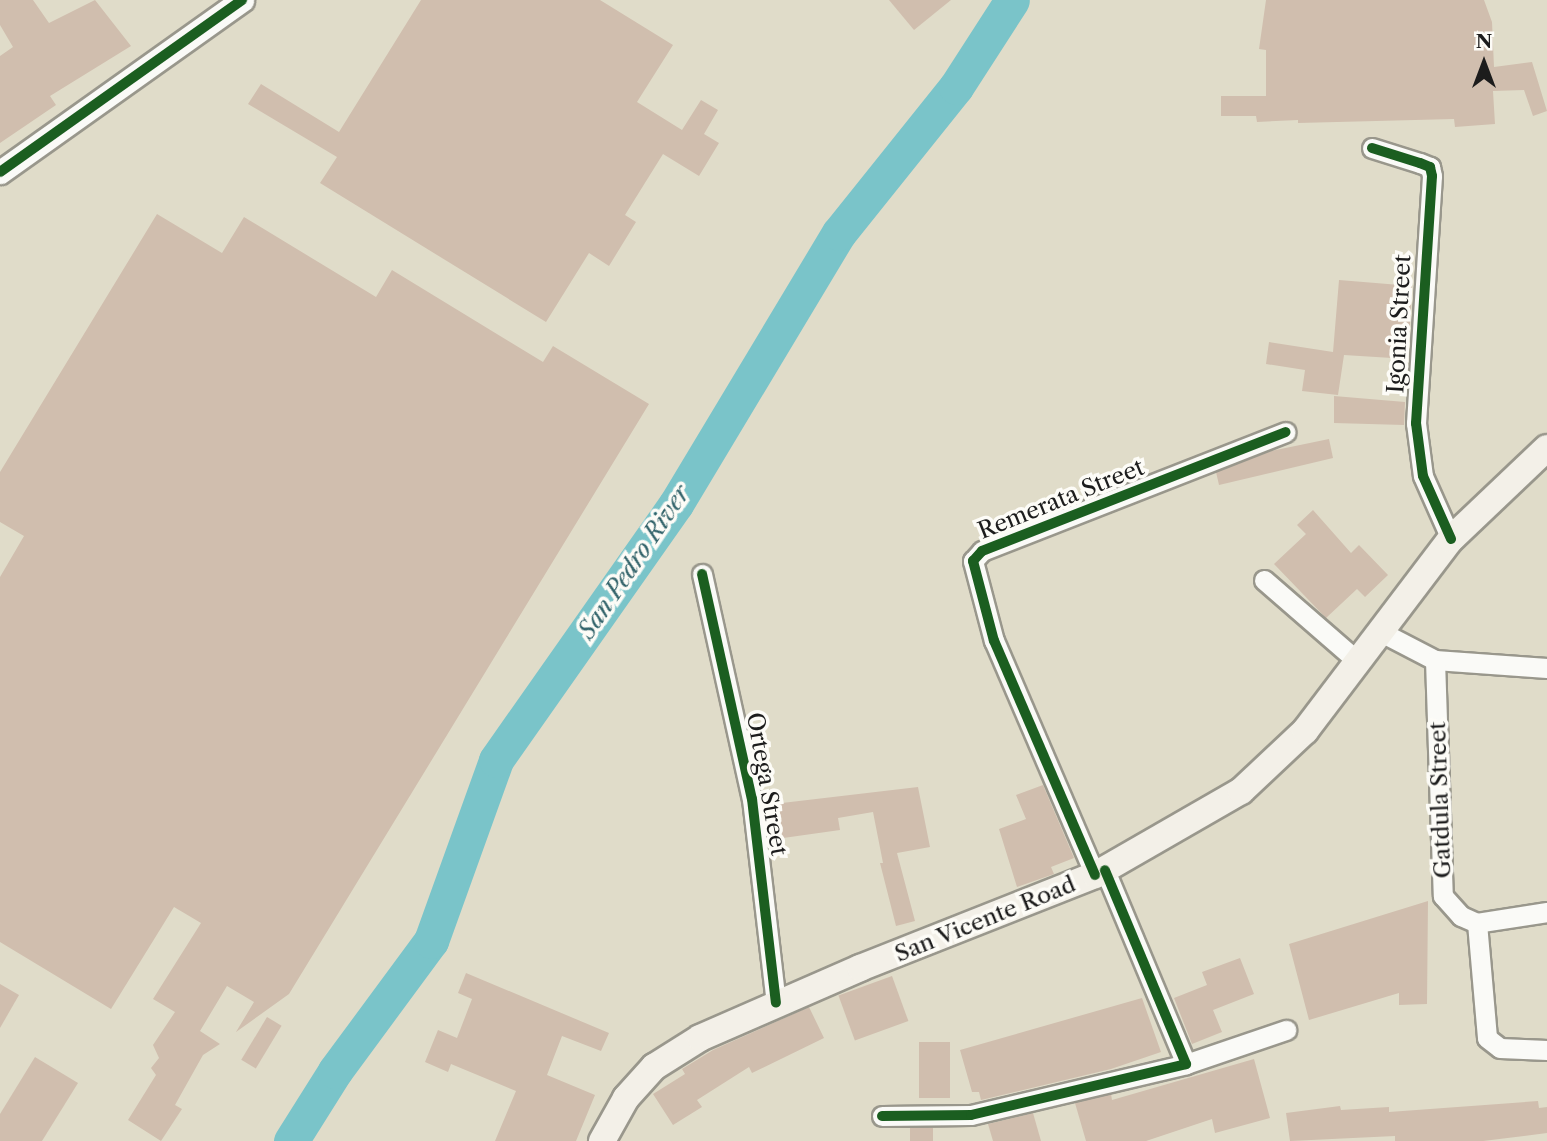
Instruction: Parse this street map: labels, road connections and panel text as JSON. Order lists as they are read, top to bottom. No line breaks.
{"streets":{"main road":["San Vicente Road"],"street":["Igonia Street","Remerata Street","Ortega Street","Gatdula Street"]},"crossings":[["Igonia Street","San Vicente Road"],["Remerata Street","San Vicente Road"],["Ortega Street","San Vicente Road"]],"water":["San Pedro River"],"north":"top"}
